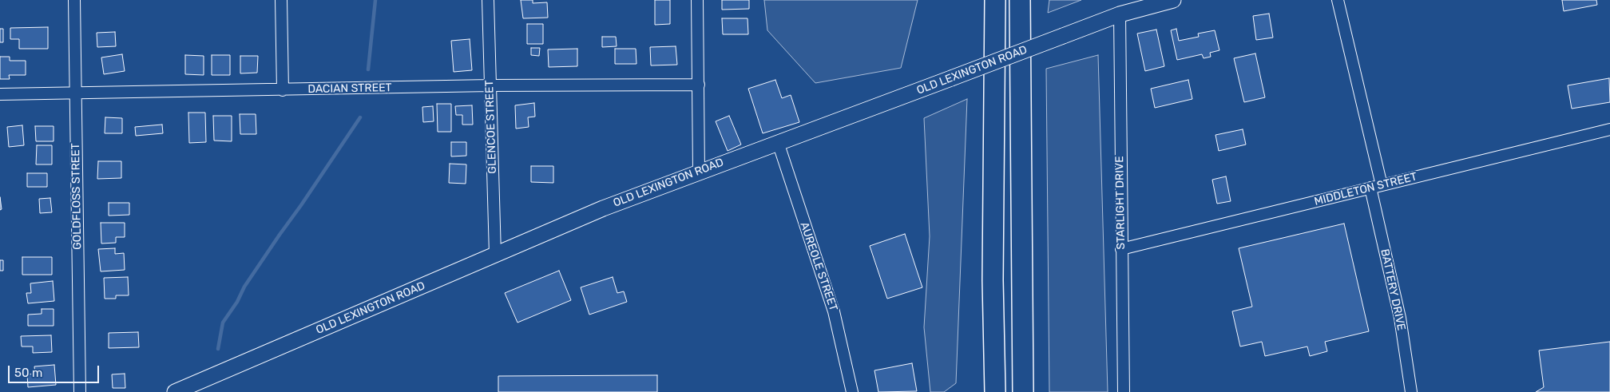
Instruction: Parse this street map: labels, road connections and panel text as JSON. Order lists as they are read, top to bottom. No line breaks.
{"streets":{"main road":["OLD LEXINGTON ROAD"],"street":["DACIAN STREET","GLENCOE STREET","MIDDLETON STREET","GOLDFLOSS STREET","STARLIGHT DRIVE","AUREOLE STREET","BATTERY DRIVE"]},"crossings":[["OLD LEXINGTON ROAD","GLENCOE STREET"],["OLD LEXINGTON ROAD","STARLIGHT DRIVE"],["OLD LEXINGTON ROAD","AUREOLE STREET"],["DACIAN STREET","GLENCOE STREET"],["DACIAN STREET","GOLDFLOSS STREET"],["MIDDLETON STREET","STARLIGHT DRIVE"],["MIDDLETON STREET","BATTERY DRIVE"]],"scale_bar":"50 m"}
